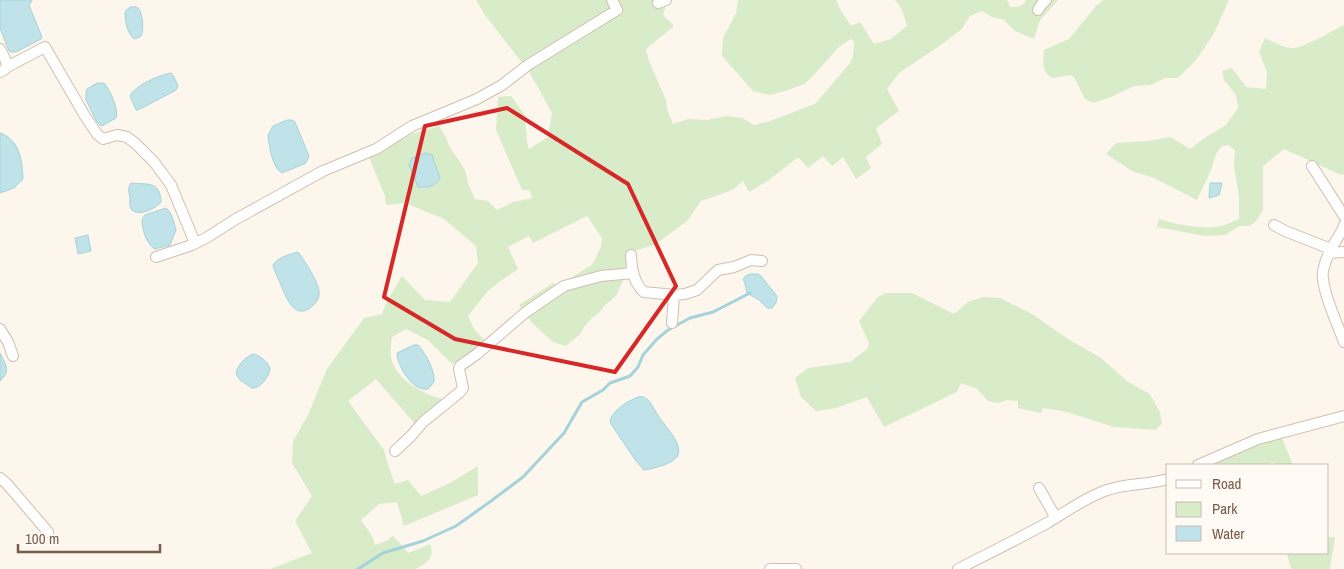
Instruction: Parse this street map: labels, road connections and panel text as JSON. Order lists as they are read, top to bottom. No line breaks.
{"legend":["Road","Park","Water"],"scale_bar":"100 m"}
